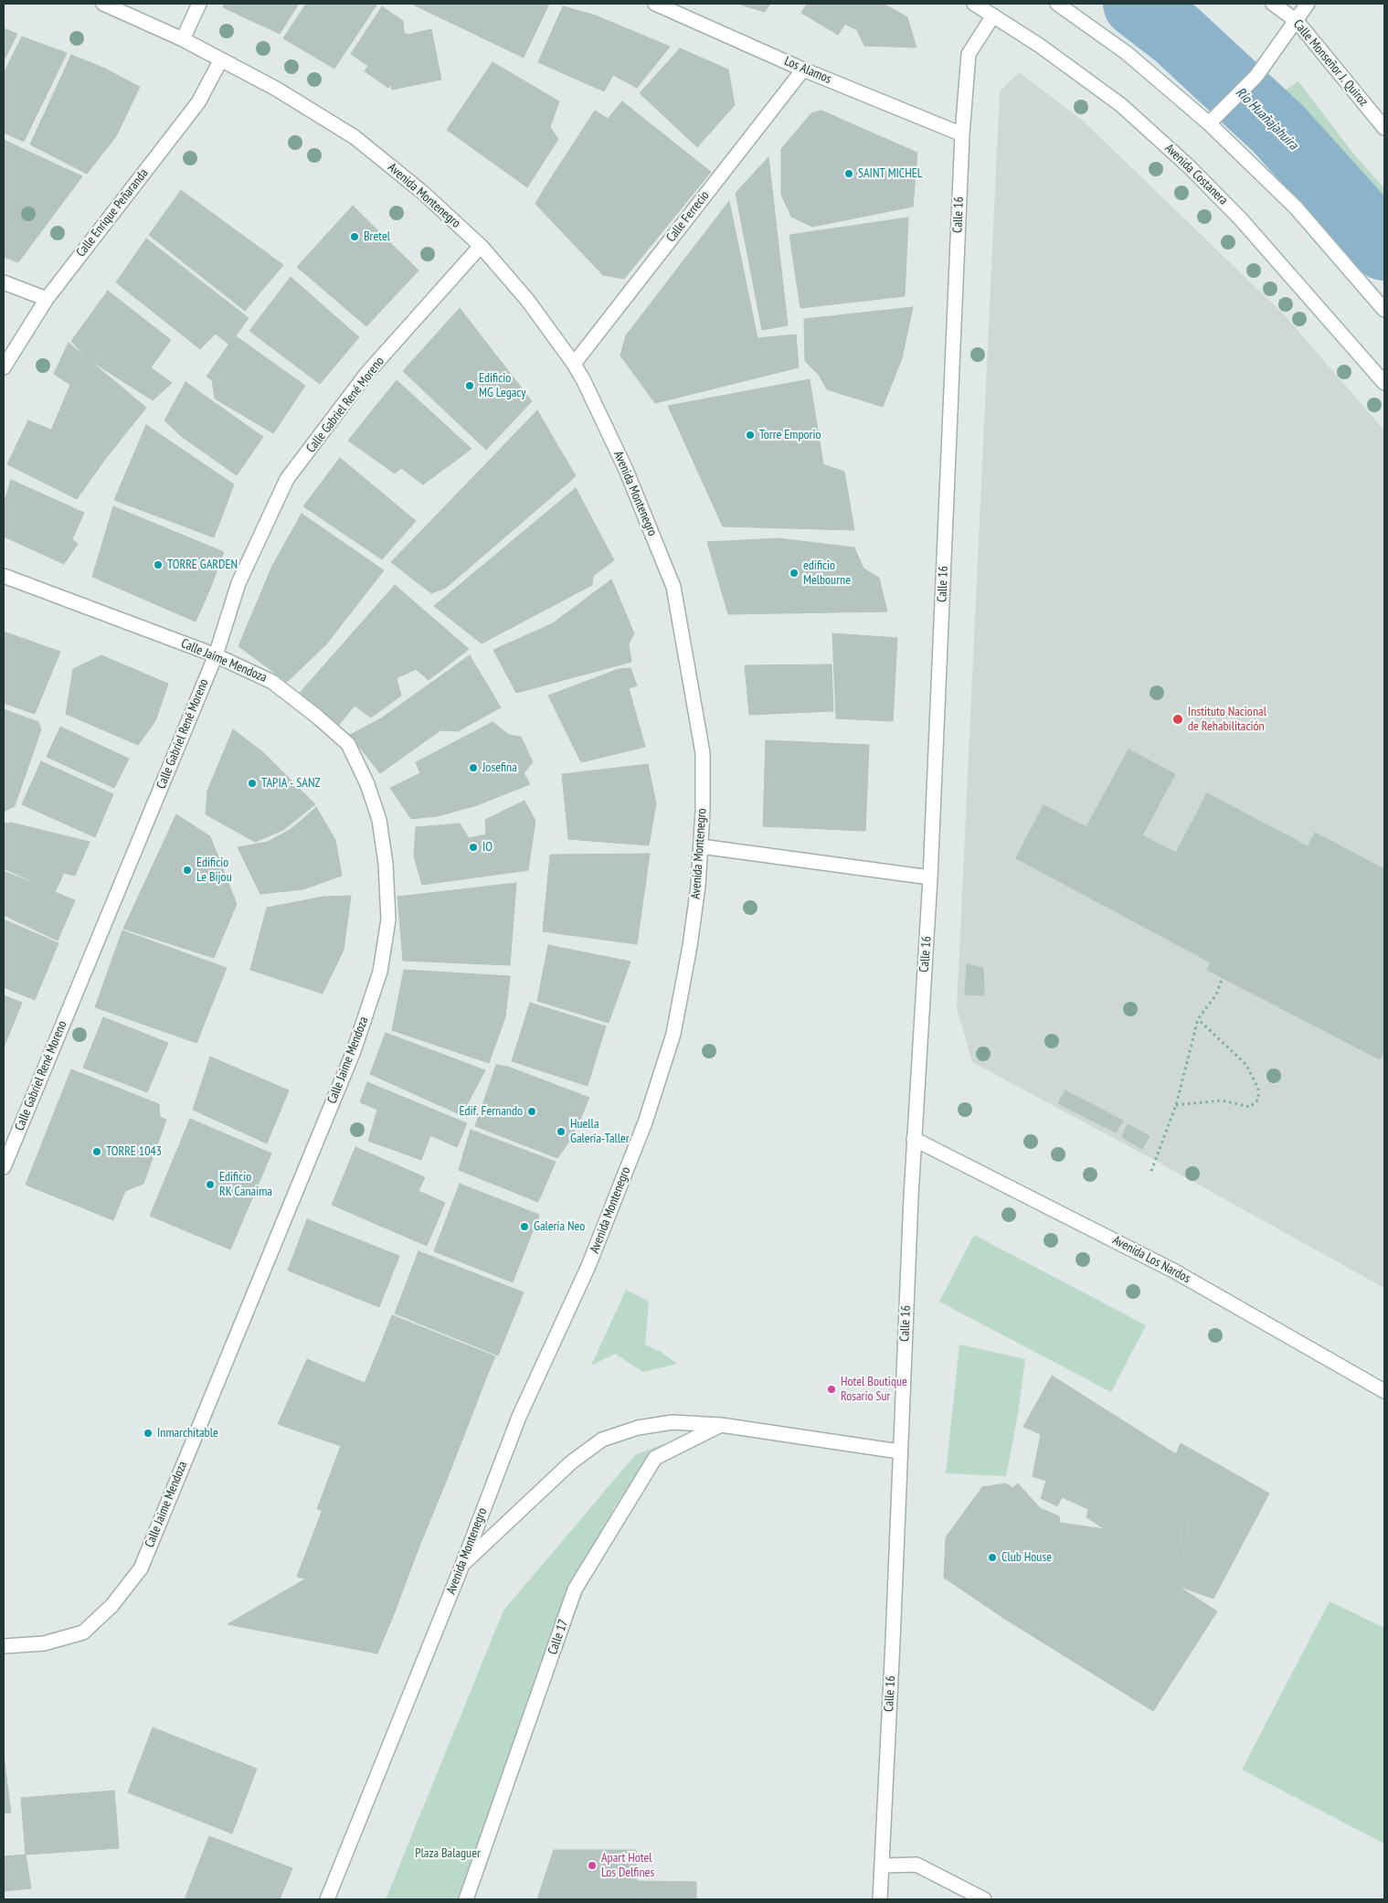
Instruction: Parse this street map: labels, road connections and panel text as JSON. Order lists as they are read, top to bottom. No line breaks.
{"streets":{"street":["Calle Monseñor J. Quiroz","Los Alamos","Avenida Costanera","Avenida Montenegro","Calle Enrique Peñaranda","Calle 16","Calle Ferrecio","Calle Gabriel René Moreno","Calle Jaime Mendoza","Avenida Los Nardos","Calle 17"]},"crossings":[["Los Alamos","Calle 16"],["Los Alamos","Calle Ferrecio"],["Avenida Costanera","Calle 16"],["Avenida Montenegro","Calle Enrique Peñaranda"],["Avenida Montenegro","Calle Ferrecio"],["Avenida Montenegro","Calle Gabriel René Moreno"],["Calle 16","Avenida Los Nardos"],["Calle Gabriel René Moreno","Calle Jaime Mendoza"]],"water":["Río Huañajahuira"],"parks":["Plaza Balaguer"],"places":["SAINT MICHEL","Bretel","Edificio MG Legacy","Torre Emporio","TORRE GARDEN","edificio Melbourne","Instituto Nacional de Rehabilitación","Josefina","TAPIA - SANZ","IO","Edificio Le Bijou","Edif. Fernando","Huella Galería-Taller","TORRE 1043","Edificio RK Canaima","Galería Neo","Hotel Boutique Rosario Sur","Inmarchitable","Club House","Apart Hotel Los Delfines"]}
